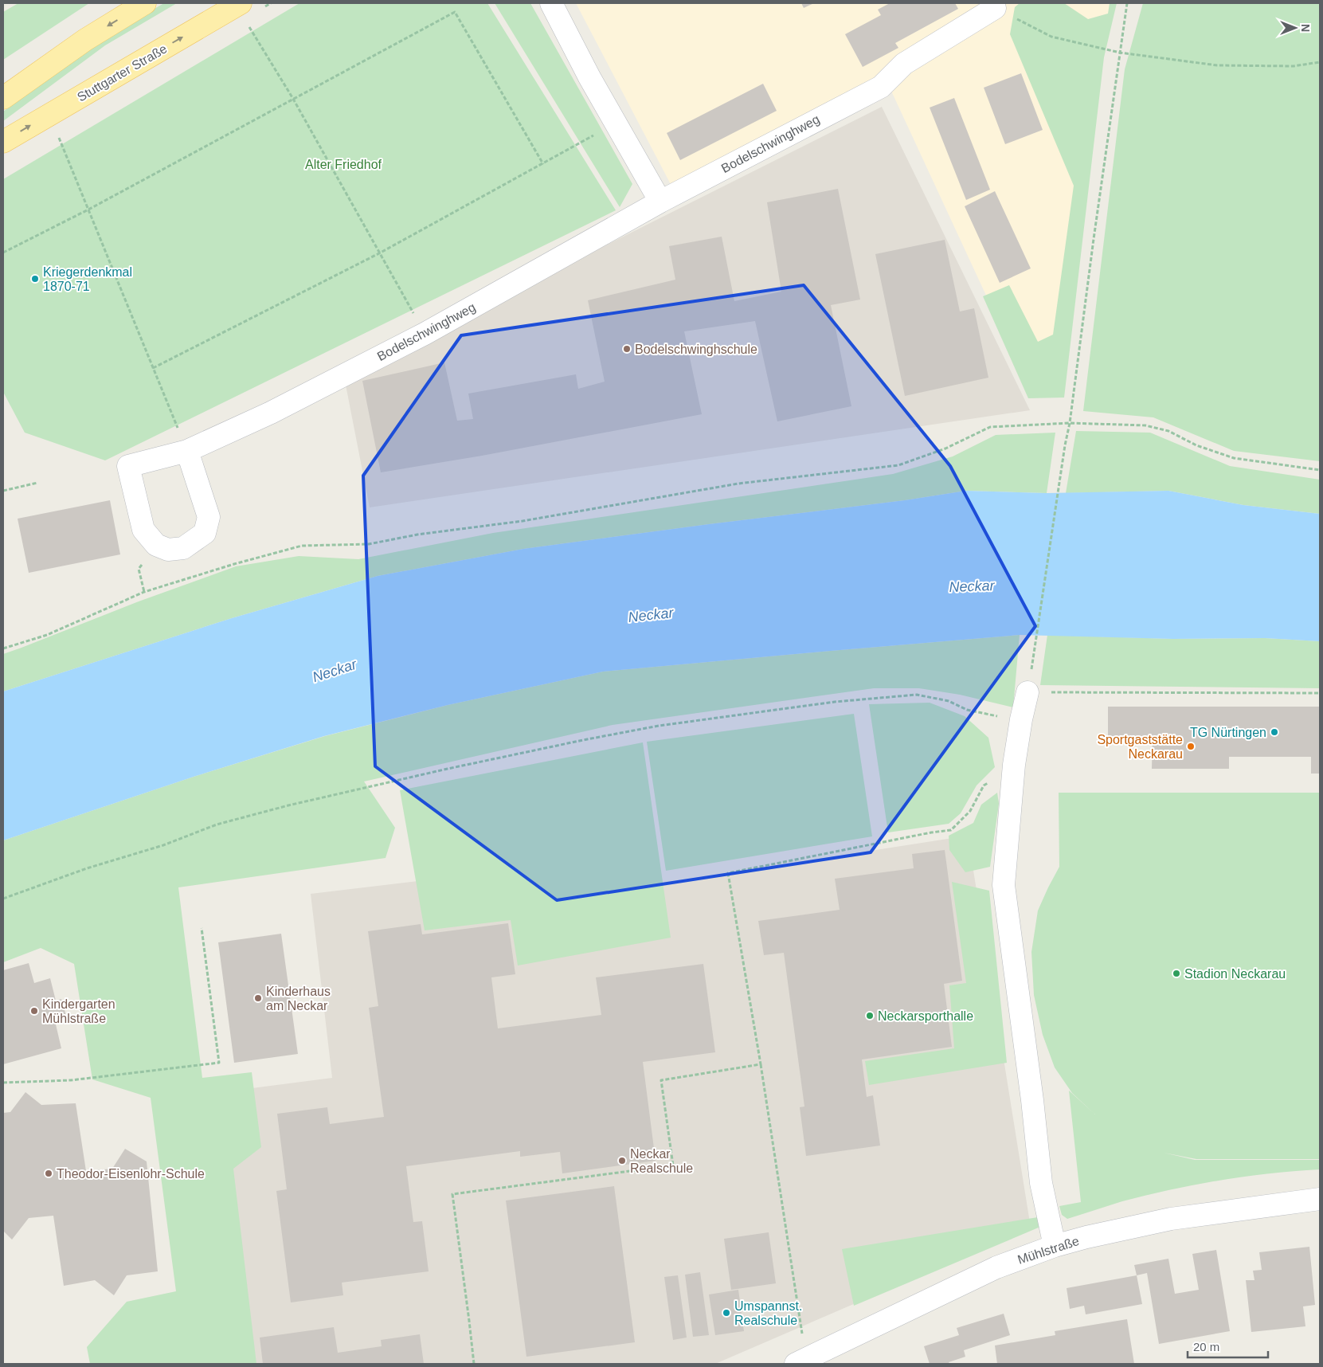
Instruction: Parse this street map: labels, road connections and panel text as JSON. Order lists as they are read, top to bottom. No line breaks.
{"streets":{"main road":["Stuttgarter Straße"],"street":["Bodelschwinghweg","Mühlstraße"]},"water":["Neckar"],"parks":["Alter Friedhof"],"places":["Kriegerdenkmal 1870-71","Bodelschwinghschule","TG Nürtingen","Sportgaststätte Neckarau","Stadion Neckarau","Kinderhaus am Neckar","Kindergarten Mühlstraße","Neckarsporthalle","Neckar Realschule","Theodor-Eisenlohr-Schule","Umspannst. Realschule"],"scale_bar":"20 m","north":"right"}
